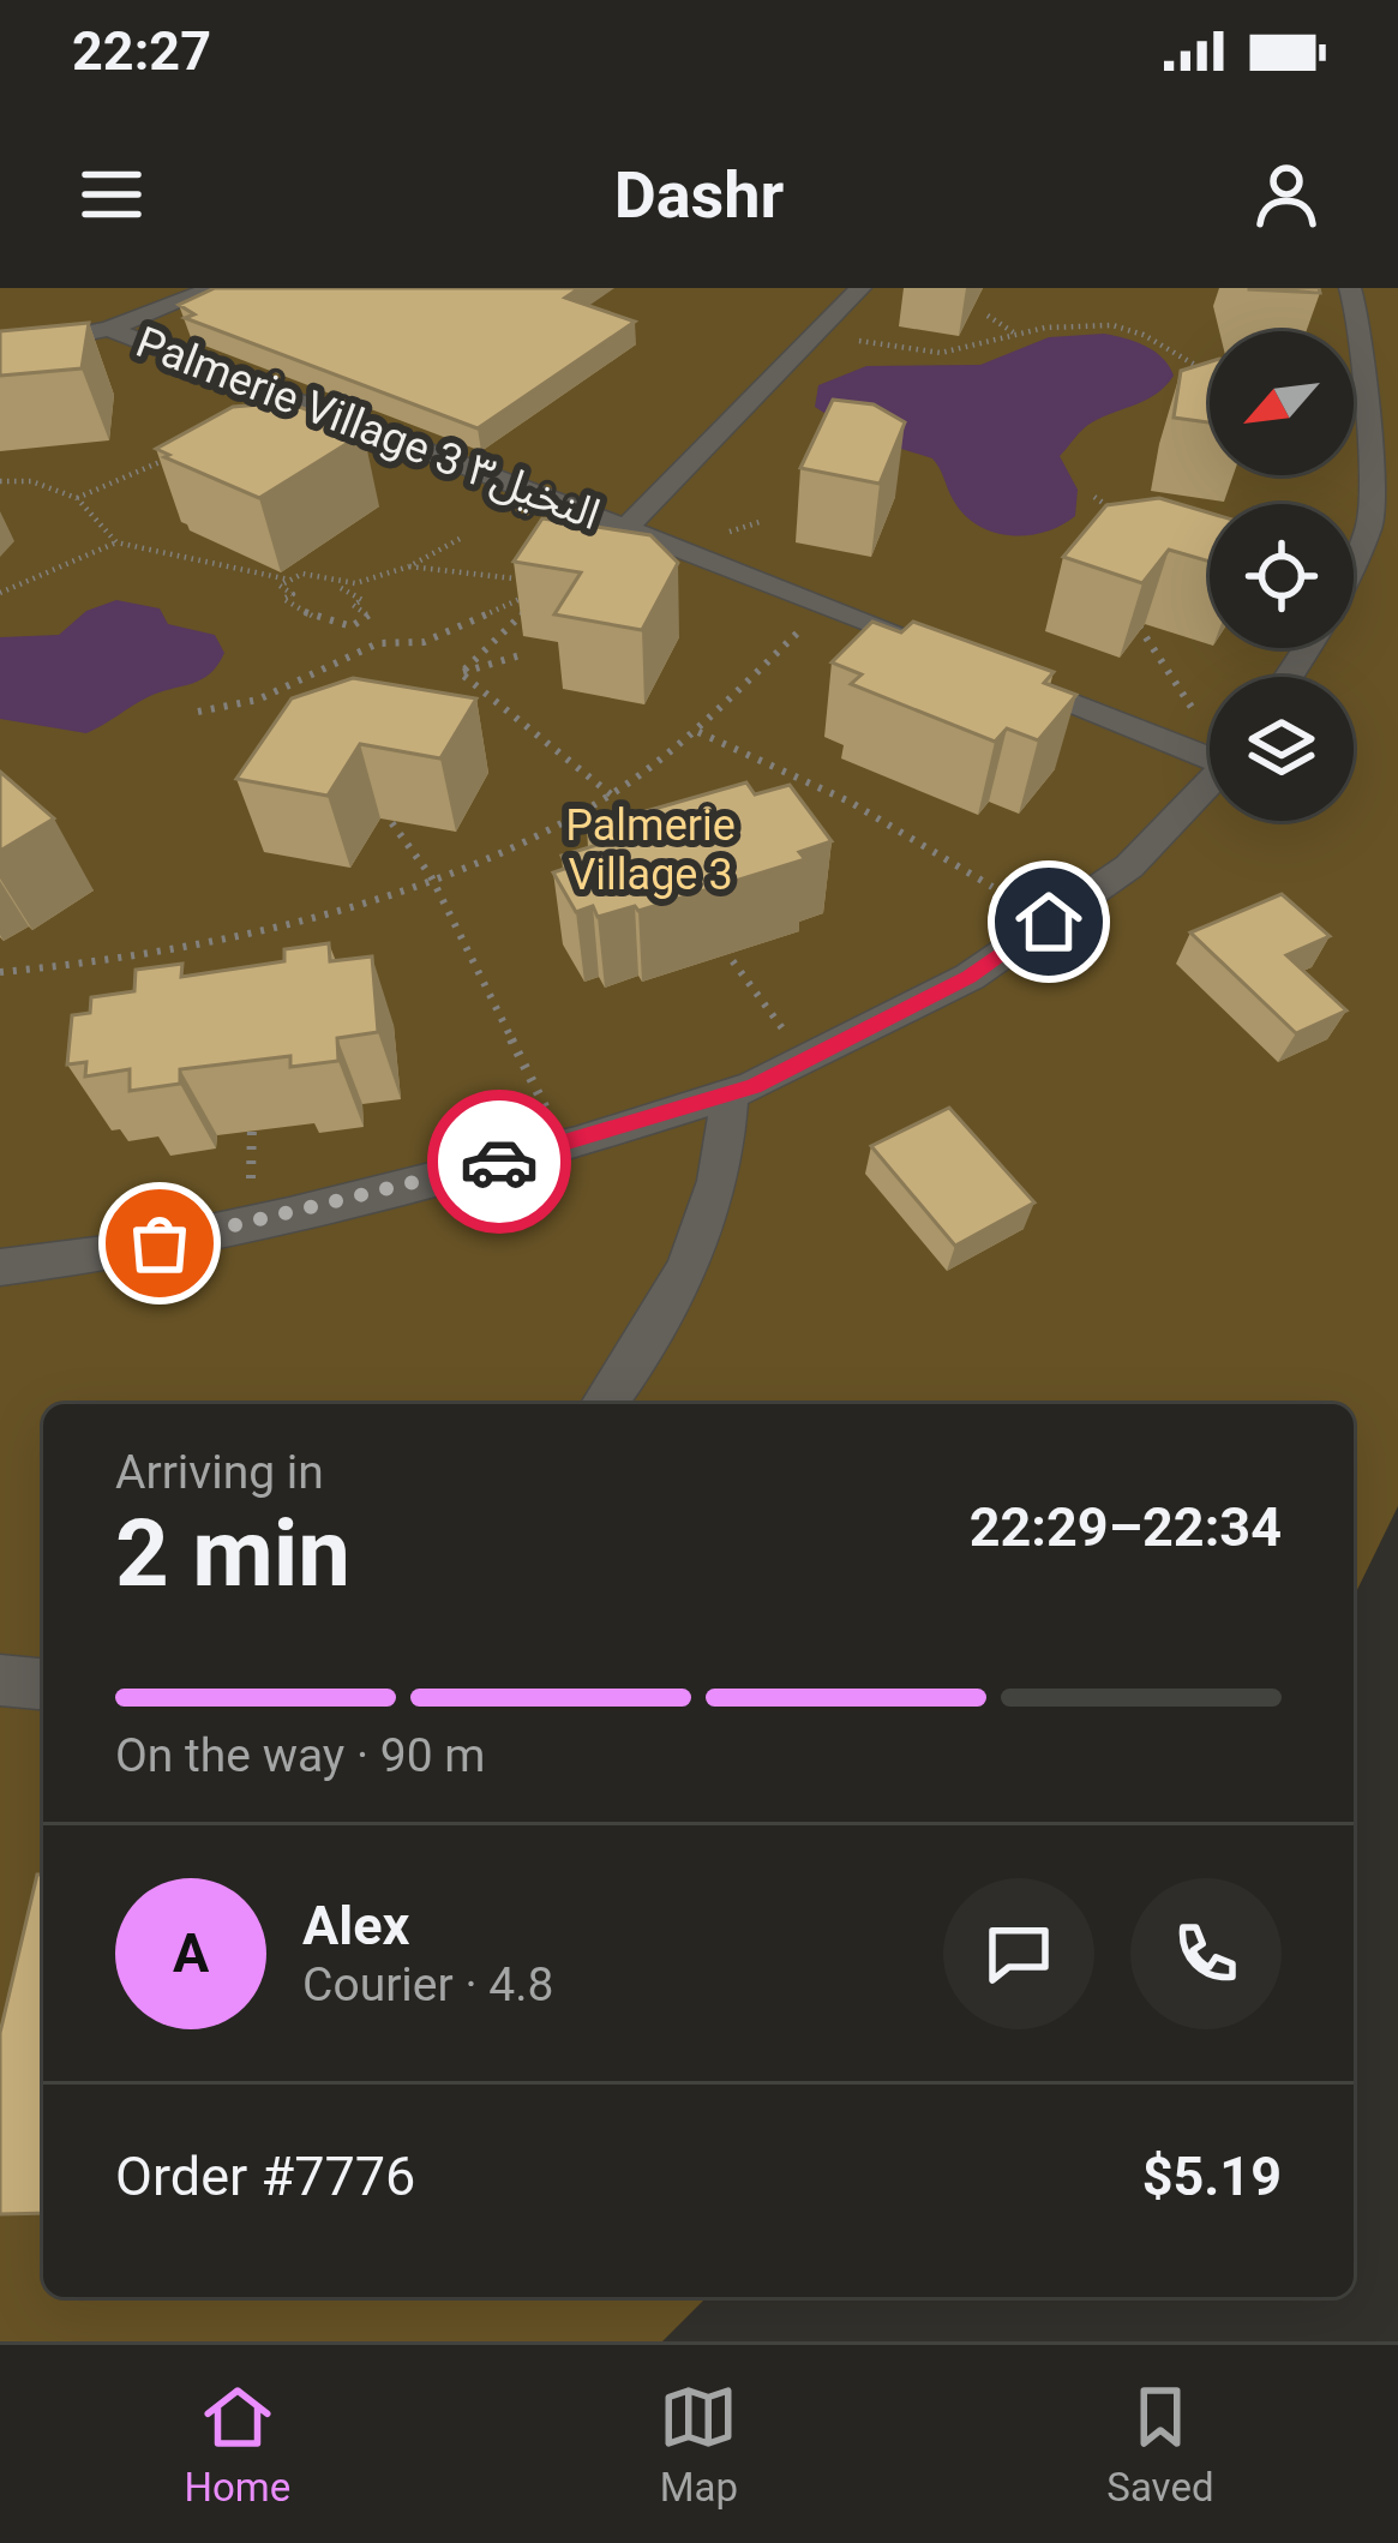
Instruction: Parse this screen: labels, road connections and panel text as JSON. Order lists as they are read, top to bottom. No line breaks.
{"streets":{"street":["Palmerie Village 3 النخيل٣"]},"parks":["Palmerie Village 3"],"north":"bottom left","page":{"status":"22:27","header":"Dashr","heading":["2 min","Arriving in","22:29–22:34"],"panel":["Alex","Courier · 4.8","Order #7776","$5.19"],"bar":"On the way · 90 m","round":"A","tabs":["Home","Map","Saved"]}}
